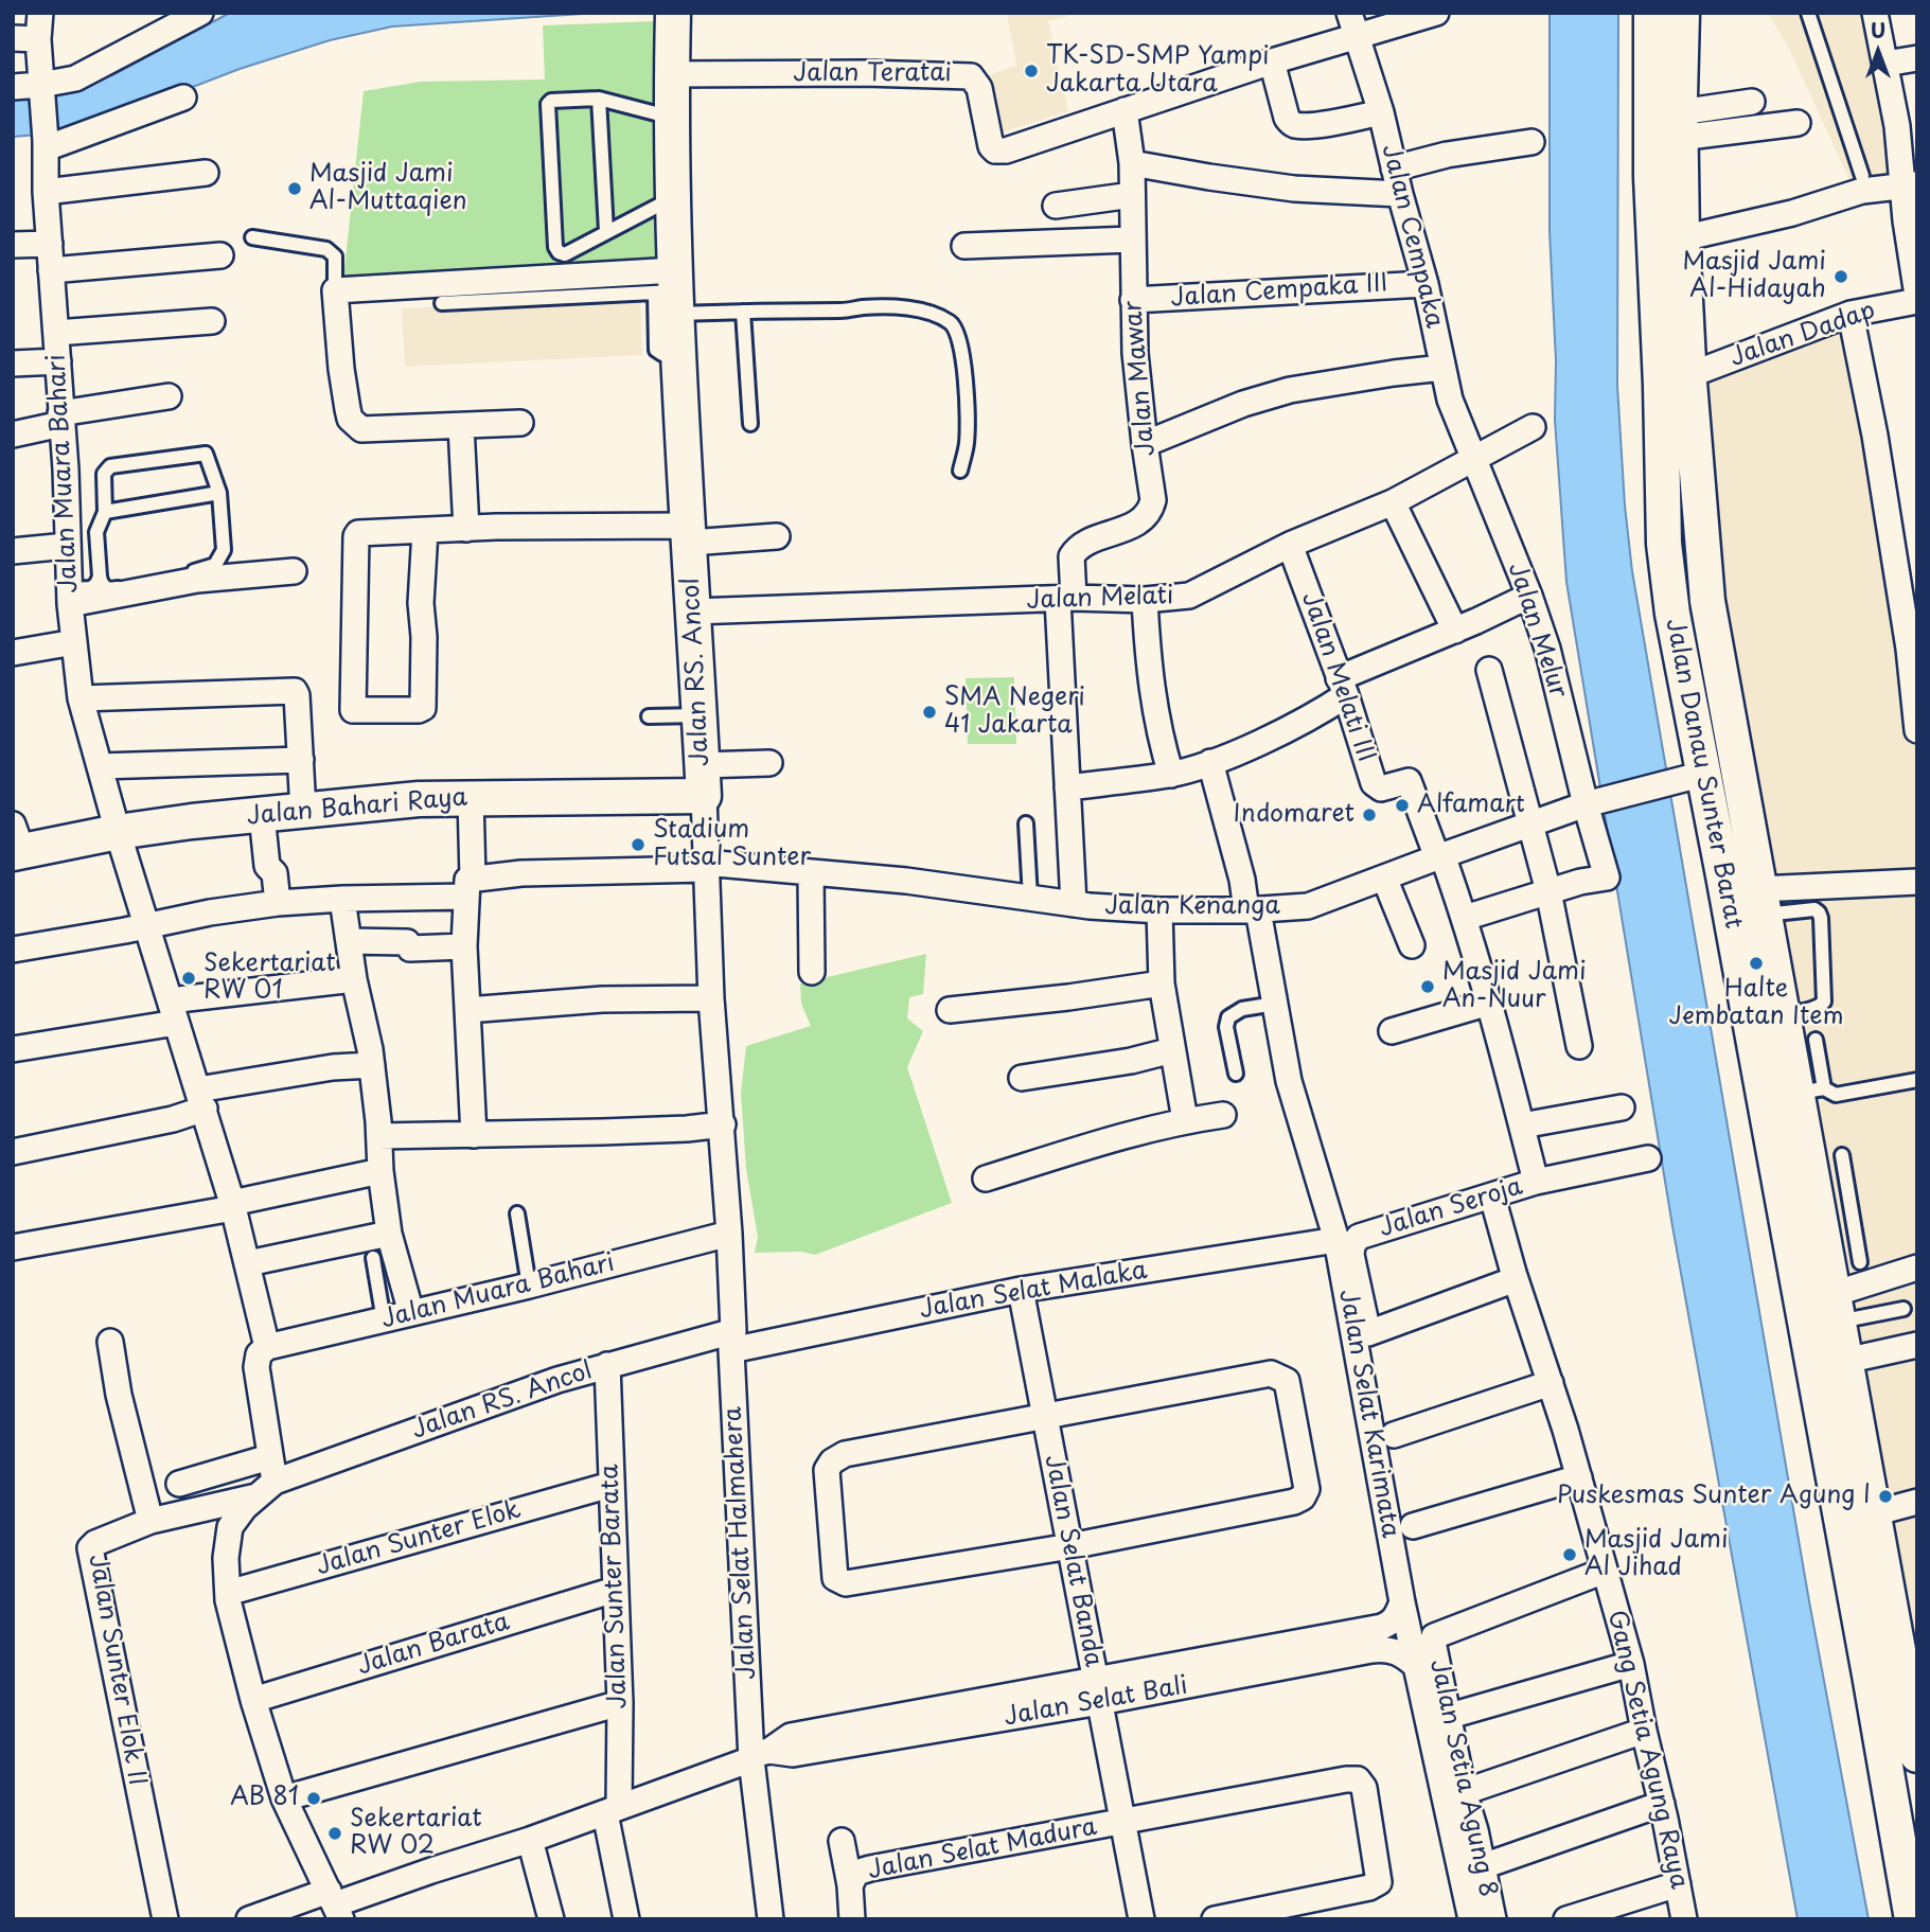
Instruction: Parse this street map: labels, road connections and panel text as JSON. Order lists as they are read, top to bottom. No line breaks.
{"streets":{"main road":["Jalan RS. Ancol","Jalan Danau Sunter Barat","Jalan Bahari Raya"],"street":["Jalan Teratai","Jalan Cempaka","Jalan Cempaka III","Jalan Dadap","Jalan Mawar","Jalan Muara Bahari","Jalan Melati","Jalan Melur","Jalan Melati III","Jalan Kenanga","Jalan Seroja","Jalan Selat Malaka","Jalan Selat Karimata","Jalan Sunter Elok","Jalan Selat Halmahera","Jalan Selat Banda","Jalan Sunter Barata","Jalan Barata","Jalan Sunter Elok II","Jalan Selat Bali","Gang Setia Agung Raya","Jalan Setia Agung 8","Jalan Selat Madura"]},"crossings":[["Jalan Teratai","Jalan Cempaka"],["Jalan Teratai","Jalan Mawar"],["Jalan Teratai","Jalan RS. Ancol"],["Jalan Cempaka","Jalan Cempaka III"],["Jalan Cempaka","Jalan Melati"],["Jalan Cempaka","Jalan Melur"],["Jalan Cempaka III","Jalan Mawar"],["Jalan Dadap","Jalan Danau Sunter Barat"],["Jalan Mawar","Jalan Melati"],["Jalan Muara Bahari","Jalan RS. Ancol"],["Jalan Muara Bahari","Jalan Bahari Raya"],["Jalan Muara Bahari","Jalan Kenanga"],["Jalan Muara Bahari","Jalan Sunter Elok II"],["Jalan Melati","Jalan Melur"],["Jalan Melati","Jalan RS. Ancol"],["Jalan Melati","Jalan Melati III"],["Jalan Melur","Jalan Kenanga"],["Jalan RS. Ancol","Jalan Bahari Raya"],["Jalan RS. Ancol","Jalan Kenanga"],["Jalan RS. Ancol","Jalan Selat Malaka"],["Jalan RS. Ancol","Jalan Selat Halmahera"],["Jalan RS. Ancol","Jalan Sunter Barata"],["Jalan RS. Ancol","Jalan Sunter Elok II"],["Jalan Melati III","Jalan Kenanga"],["Jalan Melati III","Jalan Seroja"],["Jalan Danau Sunter Barat","Jalan Kenanga"],["Jalan Kenanga","Jalan Seroja"],["Jalan Kenanga","Jalan Selat Karimata"],["Jalan Seroja","Jalan Selat Malaka"],["Jalan Seroja","Jalan Selat Karimata"],["Jalan Seroja","Gang Setia Agung Raya"],["Jalan Selat Malaka","Jalan Selat Karimata"],["Jalan Selat Malaka","Jalan Selat Halmahera"],["Jalan Selat Malaka","Jalan Selat Banda"],["Jalan Selat Karimata","Jalan Selat Bali"],["Jalan Sunter Elok","Jalan Sunter Barata"],["Jalan Selat Halmahera","Jalan Selat Bali"],["Jalan Selat Banda","Jalan Selat Bali"],["Jalan Selat Banda","Jalan Selat Madura"],["Jalan Sunter Barata","Jalan Barata"],["Jalan Sunter Barata","Jalan Selat Bali"],["Gang Setia Agung Raya","Jalan Setia Agung 8"]],"places":["TK-SD-SMP Yampi Jakarta Utara","Masjid Jami Al-Muttaqien","Masjid Jami Al-Hidayah","SMA Negeri 41 Jakarta","Alfamart","Indomaret","Stadium Futsal Sunter","Halte Jembatan Item","Sekertariat RW 01","Masjid Jami An-Nuur","Puskesmas Sunter Agung I","Masjid Jami Al Jihad","AB 81","Sekertariat RW 02"],"north":"top"}
